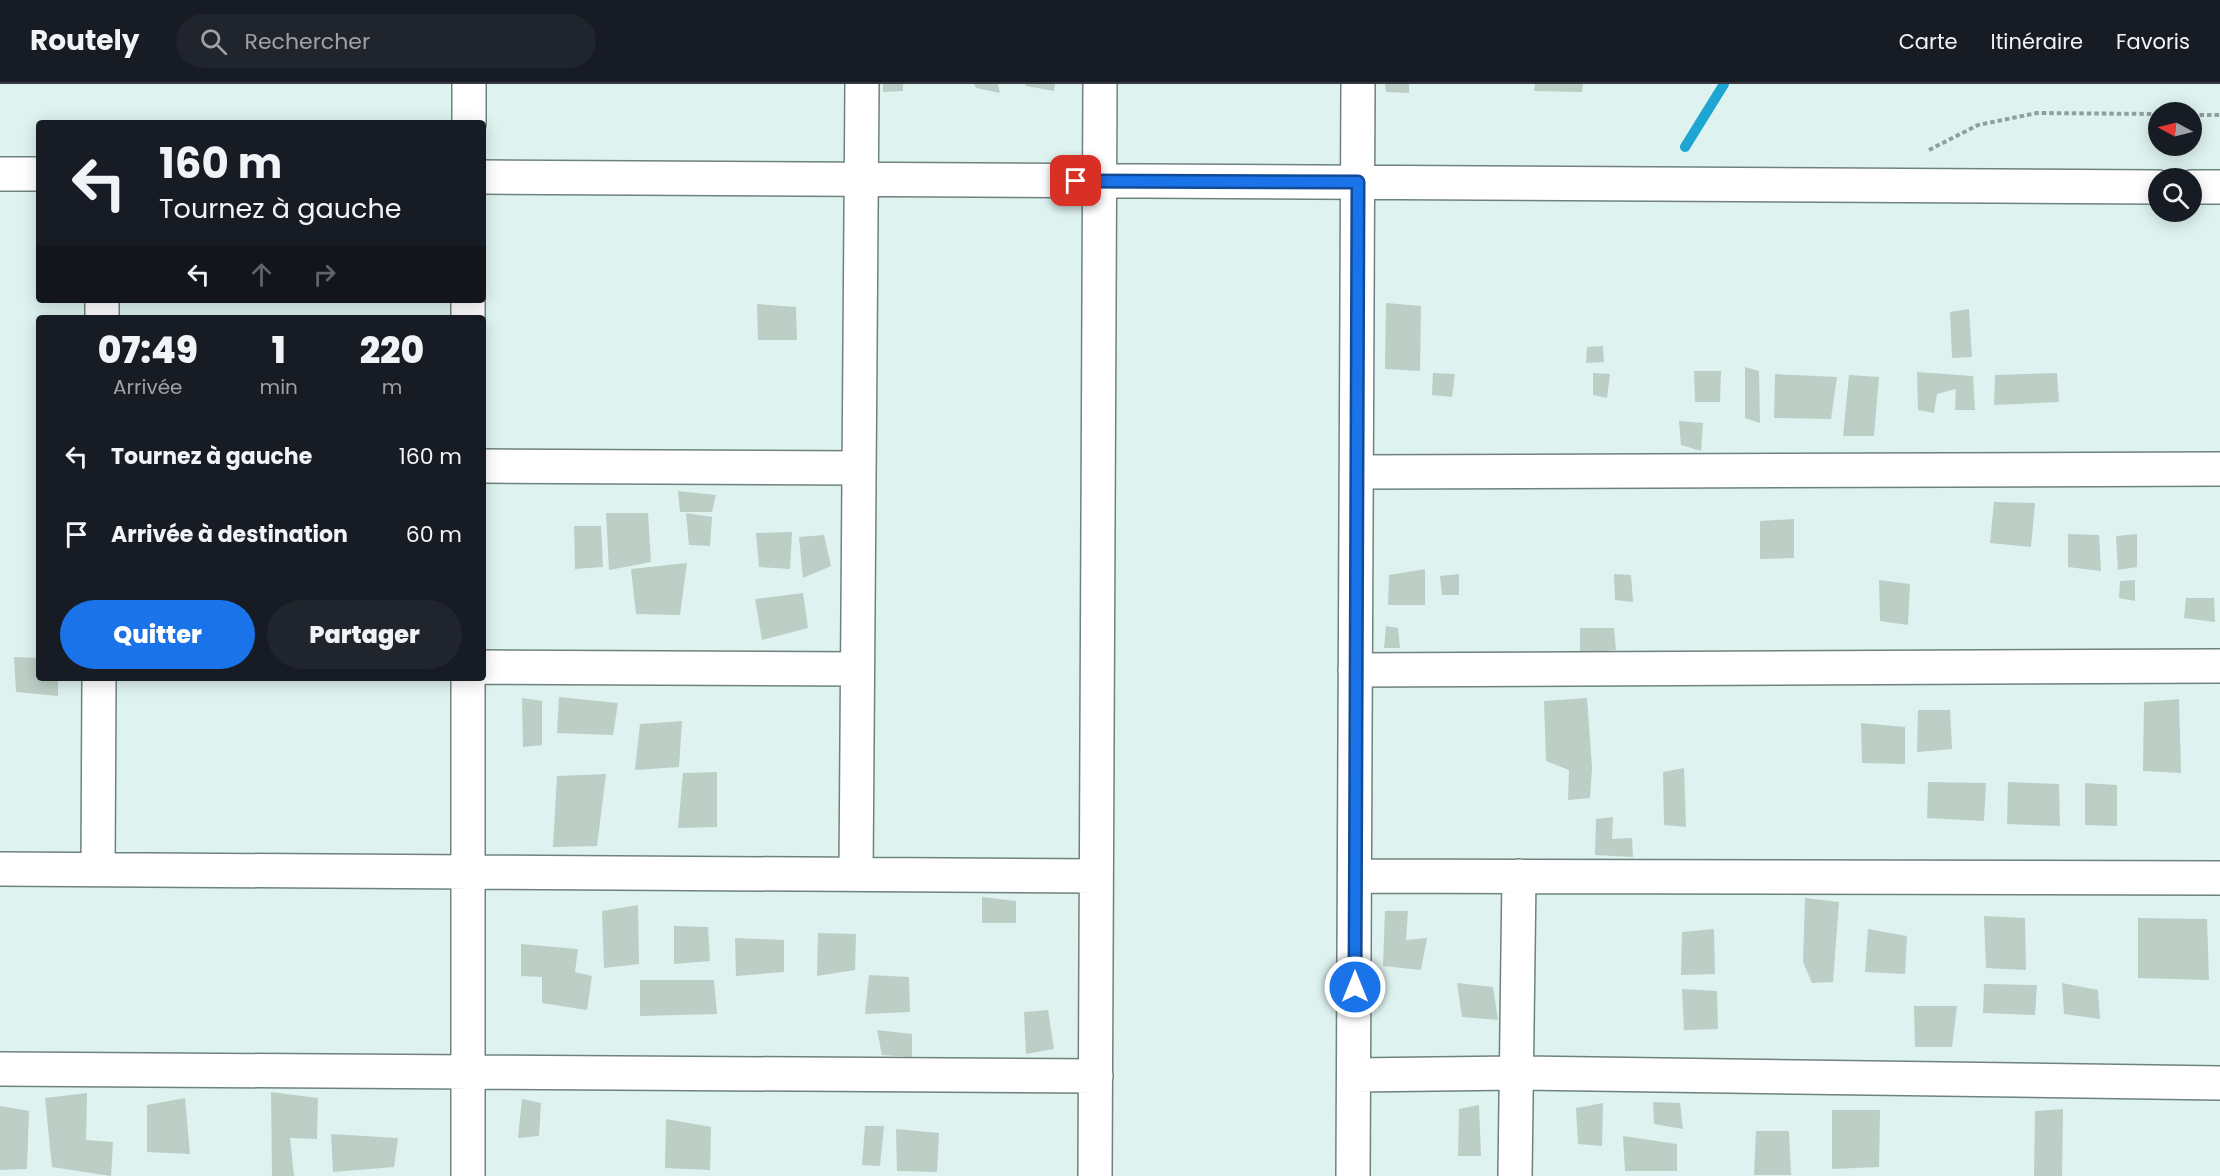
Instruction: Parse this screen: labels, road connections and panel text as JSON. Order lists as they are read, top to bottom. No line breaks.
{"north":"left","page":{"header":"Routely","search":"Rechercher","nav":["Carte","Itinéraire","Favoris"],"turn":["160 m","Tournez à gauche"],"eta":["07:49","Arrivée","1","min","220","m"],"list":[{"name":"Tournez à gauche","value":"160 m"},{"name":"Arrivée à destination","value":"60 m"}],"buttons":["Quitter","Partager"]}}
